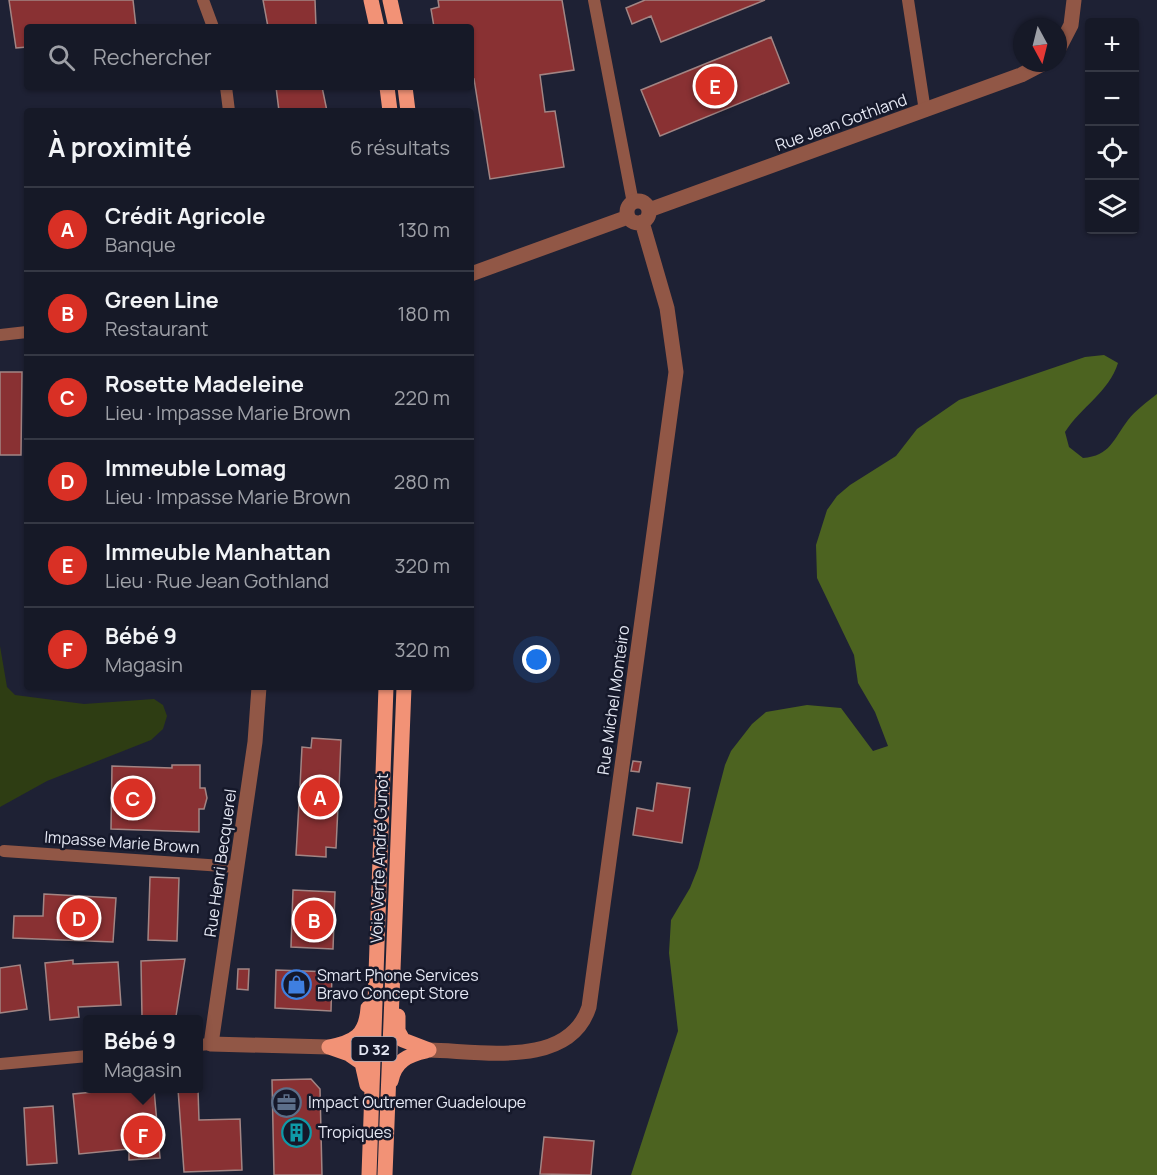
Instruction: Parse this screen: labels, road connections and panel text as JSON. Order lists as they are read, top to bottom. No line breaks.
{"streets":{"main road":["Voie Verte André Gunot","D 32"],"street":["Rue Jean Gothland","Rue Michel Monteiro","Impasse Marie Brown","Rue Henri Becquerel"]},"crossings":[["Rue Jean Gothland","Rue Michel Monteiro"],["Impasse Marie Brown","Rue Henri Becquerel"]],"places":{"shop":["Smart Phone Services Bravo Concept Store"],"office":["Impact Outremer Guadeloupe"],"building":["Tropiques"]},"north":"bottom","page":{"map_buttons":["+","−"],"search":"Rechercher","pins":["E","A","C","D","B","F"],"heading":["À proximité","6 résultats"],"list":[{"mark":"A","name":"Crédit Agricole","note":"Banque","value":"130 m"},{"mark":"B","name":"Green Line","note":"Restaurant","value":"180 m"},{"mark":"C","name":"Rosette Madeleine","note":"Lieu · Impasse Marie Brown","value":"220 m"},{"mark":"D","name":"Immeuble Lomag","note":"Lieu · Impasse Marie Brown","value":"280 m"},{"mark":"E","name":"Immeuble Manhattan","note":"Lieu · Rue Jean Gothland","value":"320 m"},{"mark":"F","name":"Bébé 9","note":"Magasin","value":"320 m"}],"popup":["Bébé 9","Magasin"]}}
